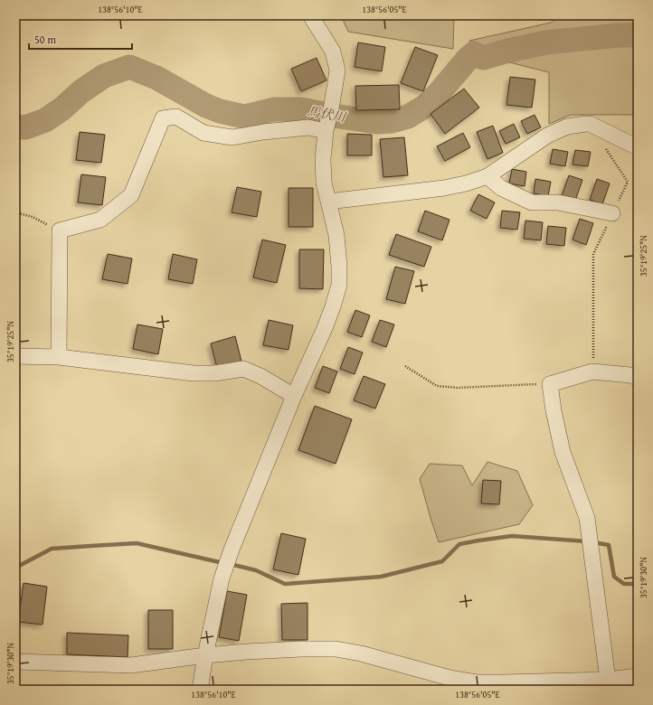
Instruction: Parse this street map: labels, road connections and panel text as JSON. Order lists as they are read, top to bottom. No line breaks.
{"water":["馬伏川"],"scale_bar":"50 m","coordinates":["138°56'10\"E","138°56'05\"E","35°19'25\"N","35°19'30\"N"]}
